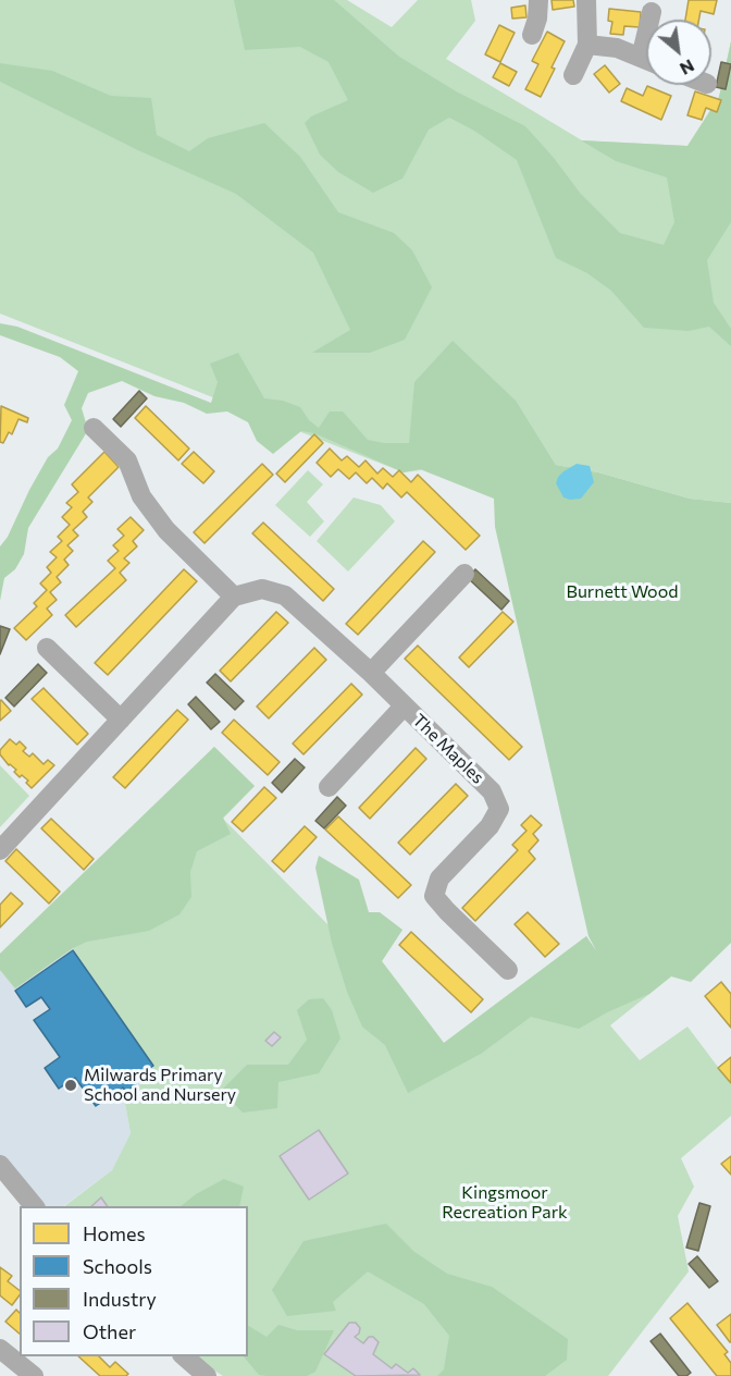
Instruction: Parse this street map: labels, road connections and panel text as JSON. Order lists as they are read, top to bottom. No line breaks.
{"streets":{"street":["The Maples"]},"parks":["Burnett Wood","Kingsmoor Recreation Park"],"places":["Milwards Primary School and Nursery"],"legend":["Homes","Schools","Industry","Other"],"north":"bottom right"}
